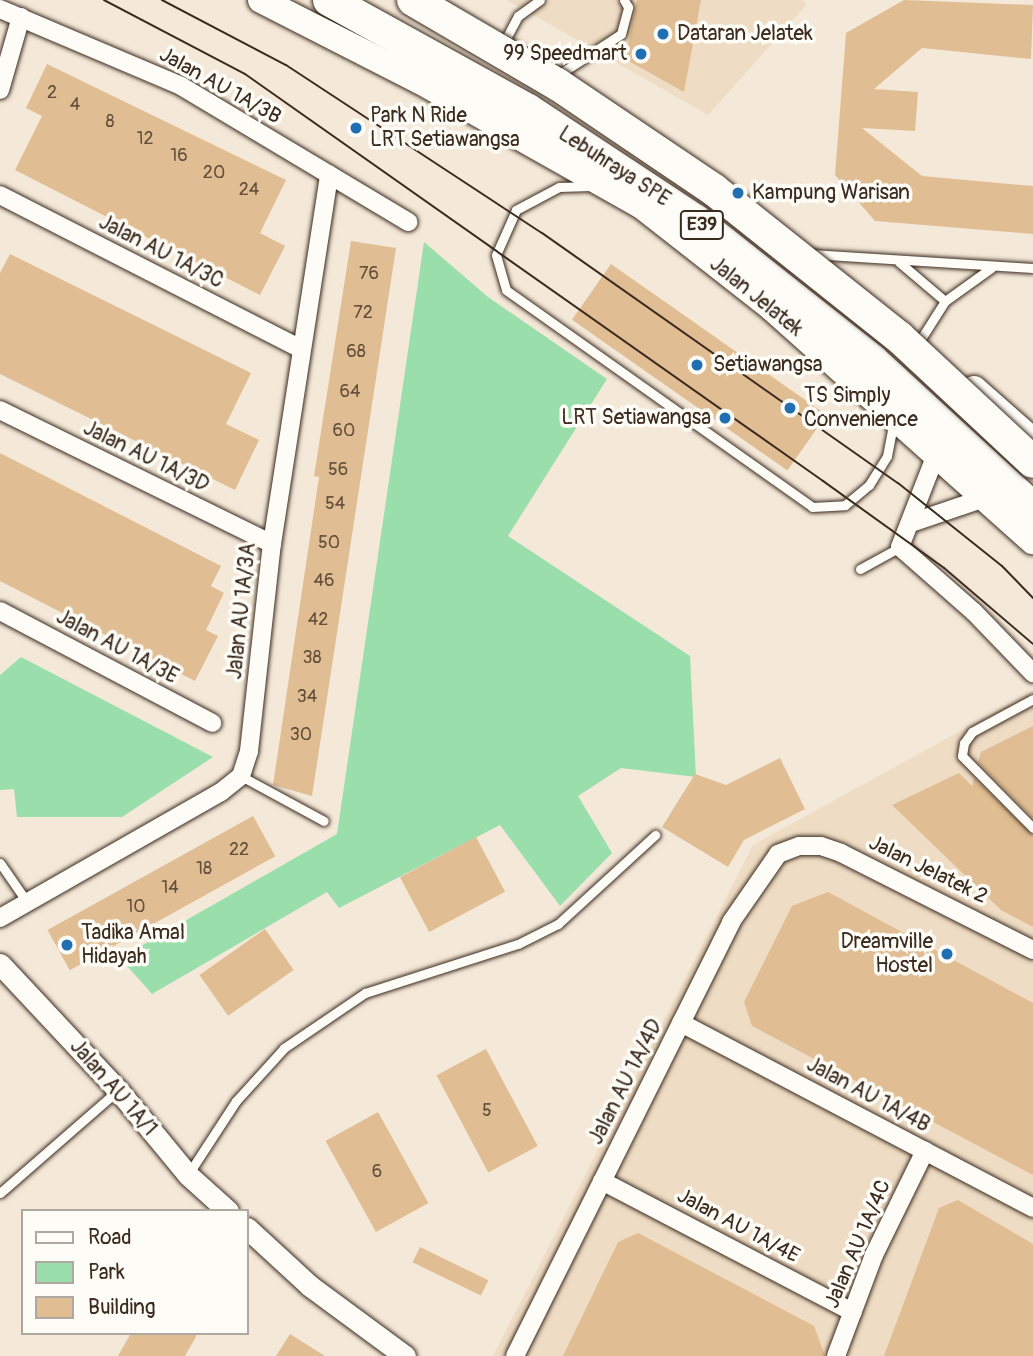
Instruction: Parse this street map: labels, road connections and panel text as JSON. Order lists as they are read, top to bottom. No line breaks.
{"streets":{"highway":["Lebuhraya SPE","E39"],"main road":["Jalan Jelatek"],"street":["Jalan AU 1A/3B","Jalan AU 1A/3C","Jalan AU 1A/3D","Jalan AU 1A/3A","Jalan AU 1A/3E","Jalan Jelatek 2","Jalan AU 1A/4D","Jalan AU 1A/1","Jalan AU 1A/4B","Jalan AU 1A/4E","Jalan AU 1A/4C"]},"crossings":[["Jalan AU 1A/3B","Jalan AU 1A/3A"],["Jalan AU 1A/3C","Jalan AU 1A/3A"],["Jalan AU 1A/3D","Jalan AU 1A/3A"],["Jalan Jelatek 2","Jalan AU 1A/4D"],["Jalan AU 1A/4D","Jalan AU 1A/4B"],["Jalan AU 1A/4D","Jalan AU 1A/4E"],["Jalan AU 1A/4B","Jalan AU 1A/4C"],["Jalan AU 1A/4E","Jalan AU 1A/4C"]],"places":["Dataran Jelatek","99 Speedmart","Park N Ride LRT Setiawangsa","Kampung Warisan","Setiawangsa","TS Simply Convenience","LRT Setiawangsa","Tadika Amal Hidayah","Dreamville Hostel"],"house_numbers":["2","4","8","12","16","20","24","76","72","68","64","60","56","54","50","46","42","38","34","30","22","18","14","10","5","6"],"legend":["Road","Park","Building"]}
